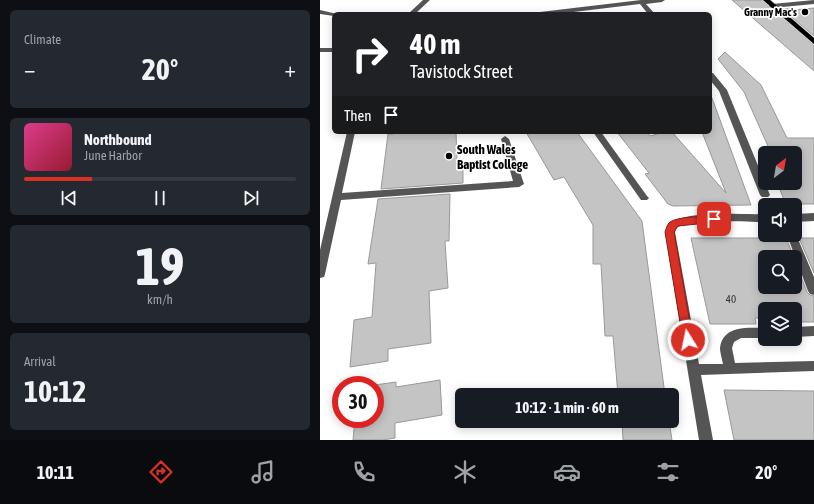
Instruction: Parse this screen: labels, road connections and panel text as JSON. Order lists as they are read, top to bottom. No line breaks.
{"places":["Granny Mac's","South Wales Baptist College"],"house_numbers":["40"],"north":"top right","page":{"tile":["Climate",["19","km/h"],["Arrival","10:12"]],"turn":["40 m","Tavistock Street"],"heat":["−","20°","+"],"then":"Then","song":["Northbound","June Harbor"],"limit":"30","trip":"10:12 · 1 min · 60 m","tabs":["10:11","20°"]}}
